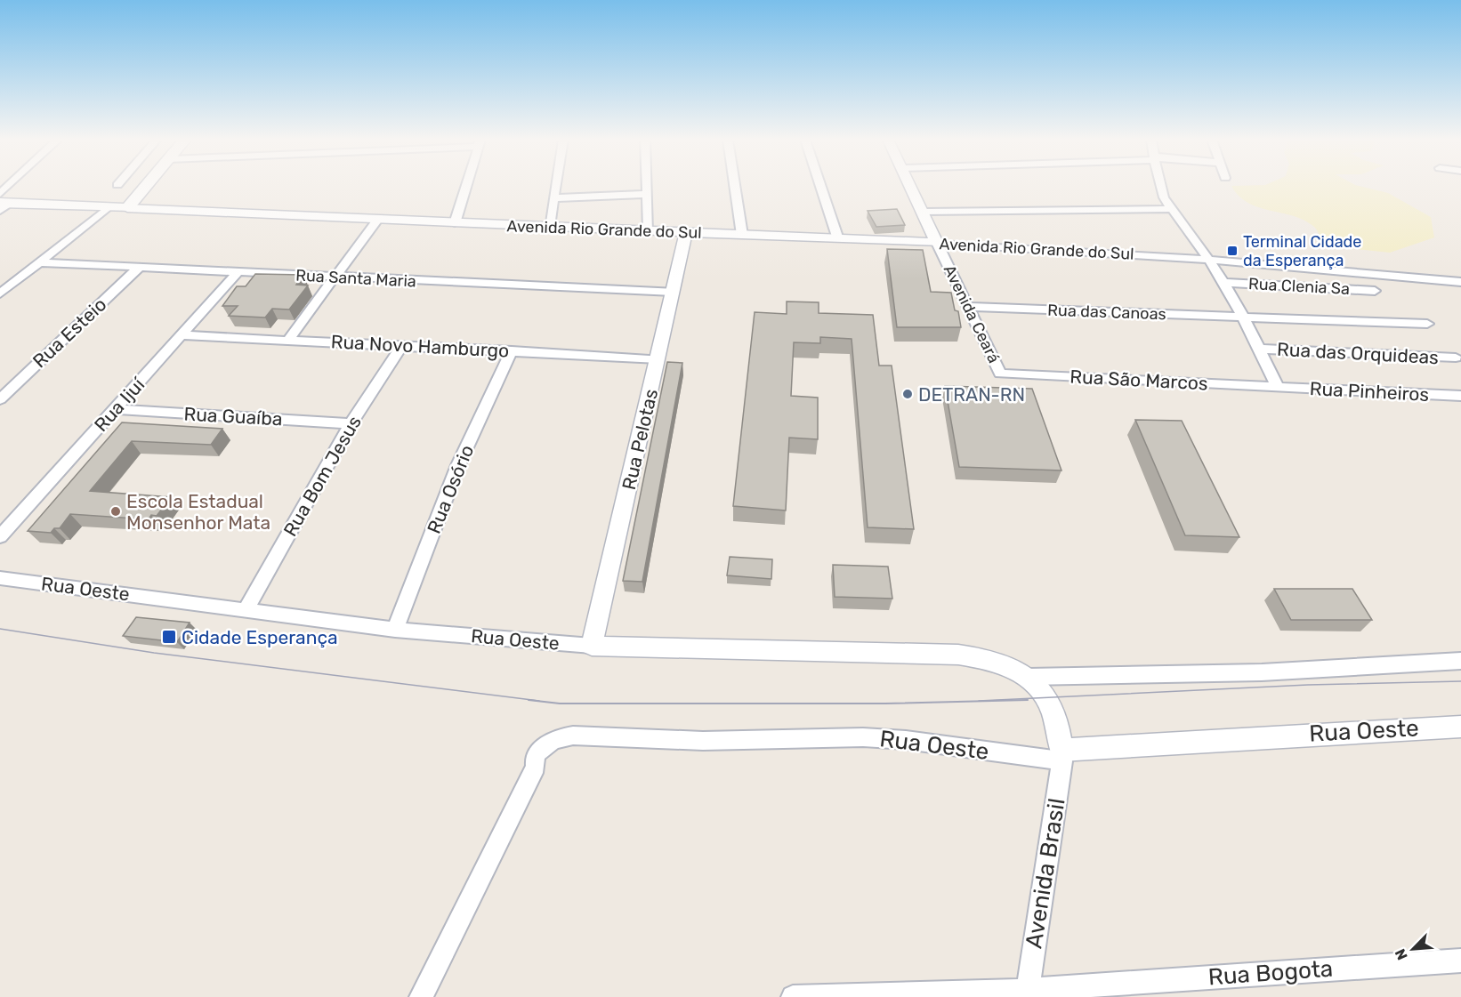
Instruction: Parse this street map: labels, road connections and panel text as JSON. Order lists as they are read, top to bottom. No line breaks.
{"streets":{"main road":["Avenida Rio Grande do Sul"],"street":["Rua Santa Maria","Rua Clenia Sa","Rua das Canoas","Avenida Ceará","Rua Esteio","Rua Novo Hamburgo","Rua das Orquideas","Rua São Marcos","Rua Pinheiros","Rua Ijuí","Rua Guaíba","Rua Pelotas","Rua Bom Jesus","Rua Osório","Rua Oeste","Avenida Brasil","Rua Bogota"]},"crossings":[["Avenida Rio Grande do Sul","Avenida Ceará"],["Avenida Rio Grande do Sul","Rua Pelotas"],["Rua Santa Maria","Rua Esteio"],["Rua Santa Maria","Rua Ijuí"],["Rua Santa Maria","Rua Pelotas"],["Rua das Canoas","Avenida Ceará"],["Avenida Ceará","Rua São Marcos"],["Rua Novo Hamburgo","Rua Ijuí"],["Rua Novo Hamburgo","Rua Pelotas"],["Rua Novo Hamburgo","Rua Bom Jesus"],["Rua Novo Hamburgo","Rua Osório"],["Rua São Marcos","Rua Pinheiros"],["Rua Ijuí","Rua Guaíba"],["Rua Guaíba","Rua Bom Jesus"],["Rua Pelotas","Rua Oeste"],["Rua Bom Jesus","Rua Oeste"],["Rua Osório","Rua Oeste"],["Rua Oeste","Avenida Brasil"],["Avenida Brasil","Rua Bogota"]],"places":{"transit":["Terminal Cidade da Esperança","Cidade Esperança"],"other":["DETRAN-RN","Escola Estadual Monsenhor Mata"]},"north":"bottom left"}
